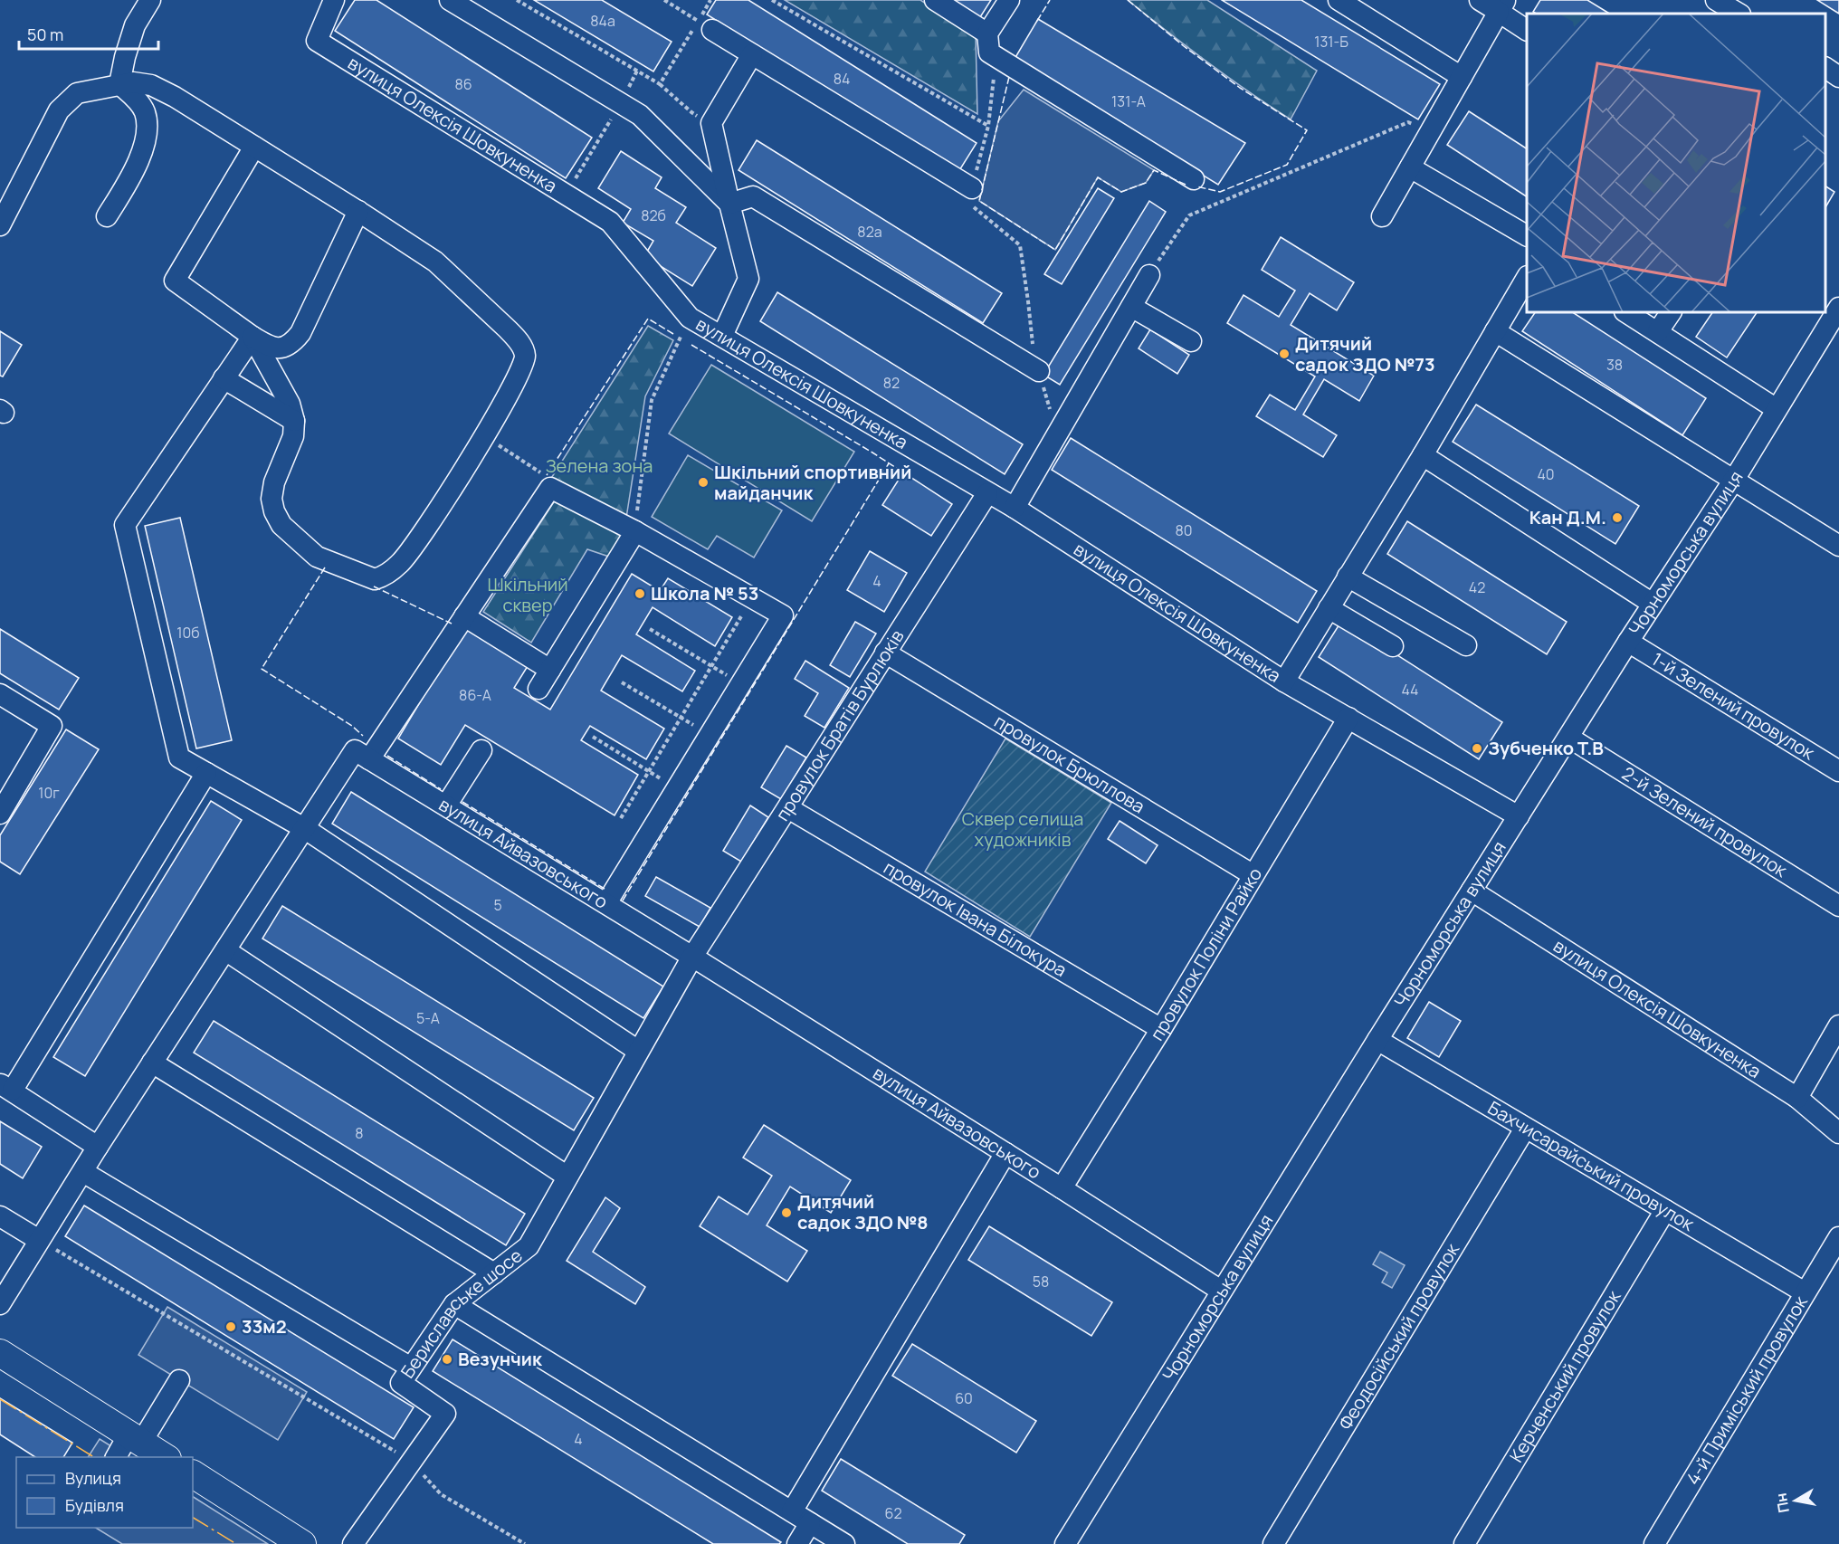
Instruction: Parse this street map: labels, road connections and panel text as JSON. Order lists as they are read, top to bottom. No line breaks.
{"streets":{"street":["вулиця Олексія Шовкуненка","Чорноморська вулиця","1-й Зелений провулок","провулок Братів Бурлюків","провулок Брюллова","2-й Зелений провулок","вулиця Айвазовського","провулок Івана Білокура","провулок Поліни Райко","Бахчисарайський провулок","Бериславське шосе","Феодосійський провулок","Керченський провулок","4-й Приміський провулок"]},"crossings":[["вулиця Олексія Шовкуненка","Чорноморська вулиця"],["вулиця Олексія Шовкуненка","провулок Братів Бурлюків"],["вулиця Олексія Шовкуненка","провулок Поліни Райко"],["Чорноморська вулиця","1-й Зелений провулок"],["Чорноморська вулиця","2-й Зелений провулок"],["Чорноморська вулиця","вулиця Айвазовського"],["Чорноморська вулиця","Бахчисарайський провулок"],["провулок Братів Бурлюків","провулок Брюллова"],["провулок Братів Бурлюків","вулиця Айвазовського"],["провулок Братів Бурлюків","провулок Івана Білокура"],["провулок Брюллова","провулок Поліни Райко"],["вулиця Айвазовського","провулок Поліни Райко"],["провулок Івана Білокура","провулок Поліни Райко"],["Бахчисарайський провулок","Феодосійський провулок"],["Бахчисарайський провулок","Керченський провулок"],["Бахчисарайський провулок","4-й Приміський провулок"]],"parks":["Зелена зона","Шкільний сквер","Сквер селища художників"],"places":["Дитячий садок ЗДО №73","Шкільний спортивний майданчик","Кан Д.М.","Школа № 53","Зубченко Т.В","Дитячий садок ЗДО №8","33м2","Везунчик"],"house_numbers":["84а","131-Б","84","86","131-А","82б","82а","38","82","40","80","4","42","10б","44","86-А","10г","5","5-А","8","58","60","4","62"],"legend":["Вулиця","Будівля"],"scale_bar":"50 m","north":"left"}
